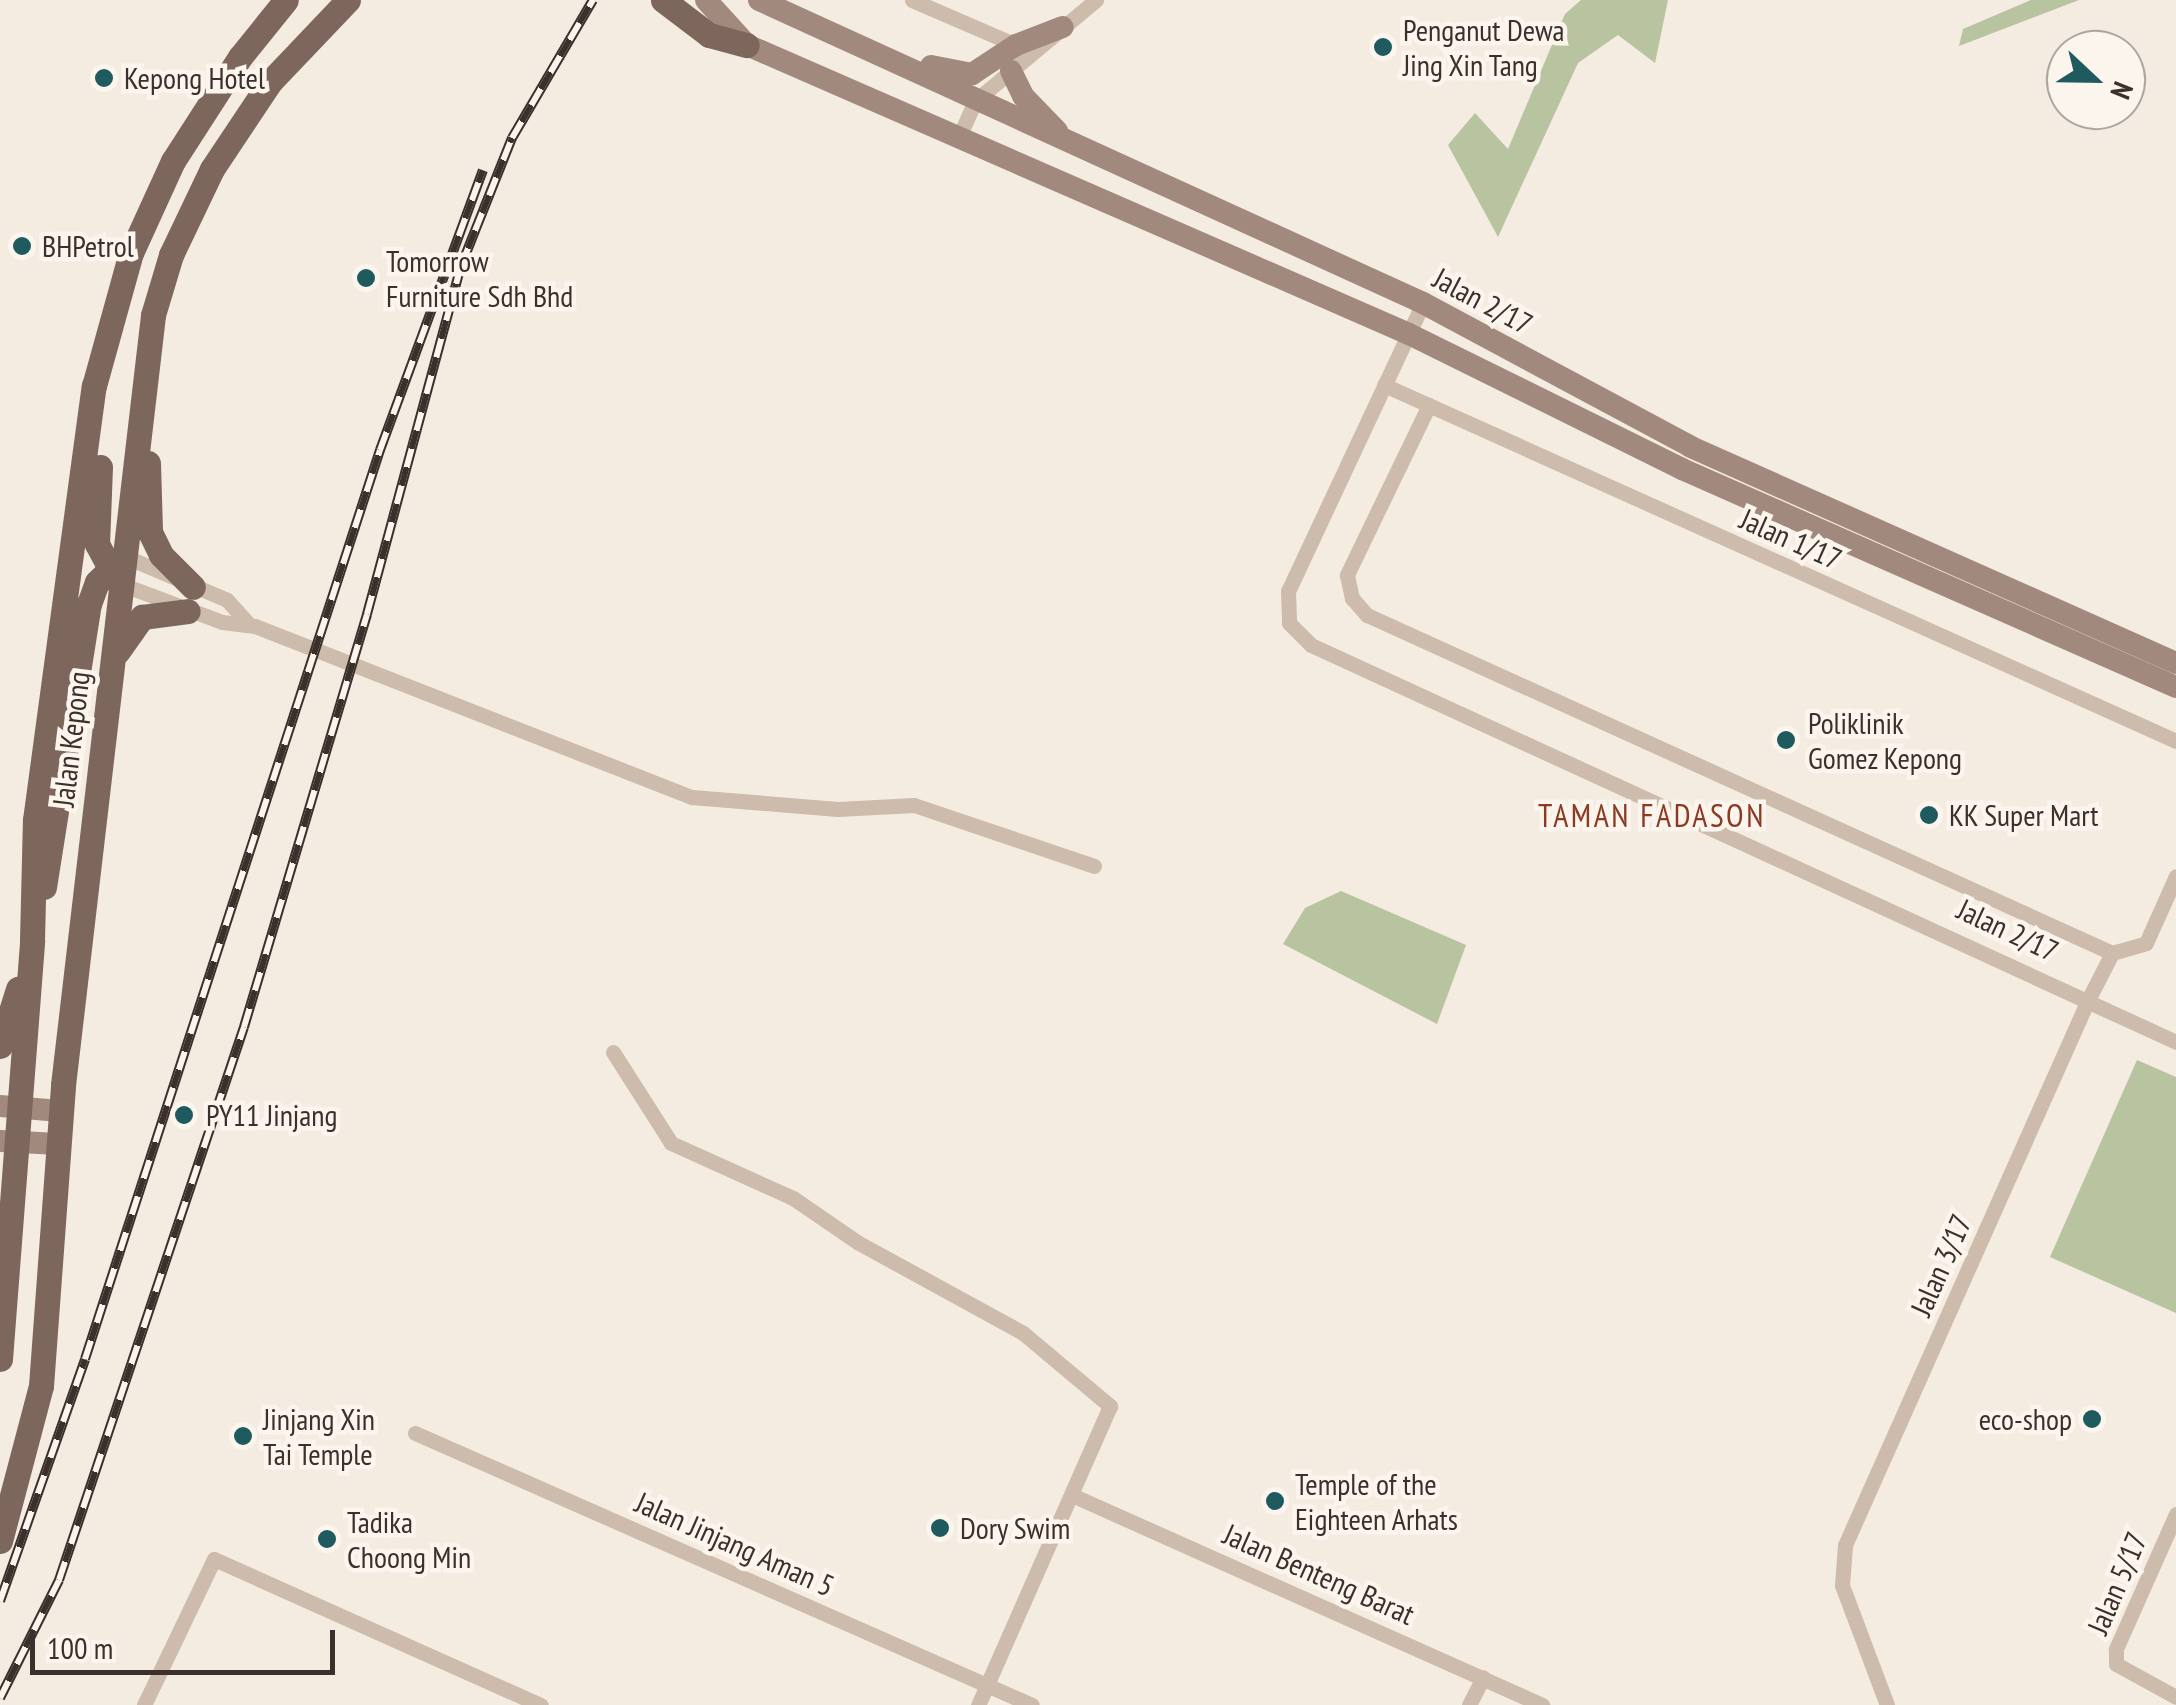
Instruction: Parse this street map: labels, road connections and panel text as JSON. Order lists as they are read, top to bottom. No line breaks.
{"streets":{"main road":["Jalan Kepong"],"street":["Jalan 2/17","Jalan 1/17","Jalan 3/17","Jalan Jinjang Aman 5","Jalan Benteng Barat","Jalan 5/17"]},"crossings":[["Jalan 2/17","Jalan 1/17"],["Jalan 2/17","Jalan 3/17"]],"districts":["TAMAN FADASON"],"places":["Penganut Dewa Jing Xin Tang","Kepong Hotel","BHPetrol","Tomorrow Furniture Sdh Bhd","Poliklinik Gomez Kepong","KK Super Mart","PY11 Jinjang","eco-shop","Jinjang Xin Tai Temple","Temple of the Eighteen Arhats","Dory Swim","Tadika Choong Min"],"scale_bar":"100 m","north":"right"}
